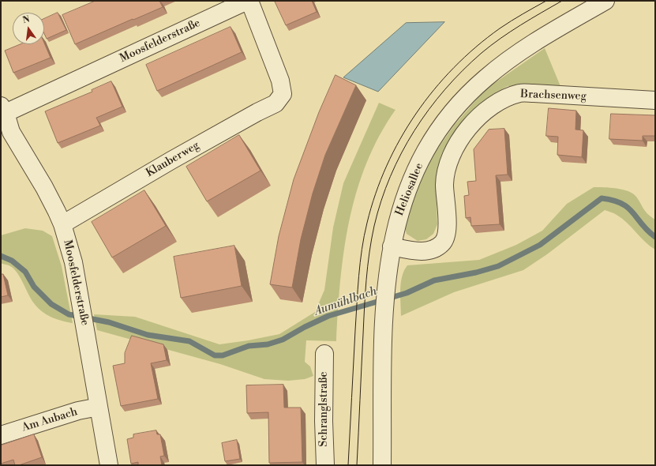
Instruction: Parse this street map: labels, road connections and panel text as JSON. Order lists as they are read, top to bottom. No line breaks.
{"streets":{"street":["Moosfelderstraße","Brachsenweg","Klauberweg","Heliosallee","Schranglstraße","Am Aubach"]},"crossings":[["Moosfelderstraße","Klauberweg"],["Moosfelderstraße","Am Aubach"],["Brachsenweg","Heliosallee"]],"water":["Aumühlbach"],"north":"top"}
